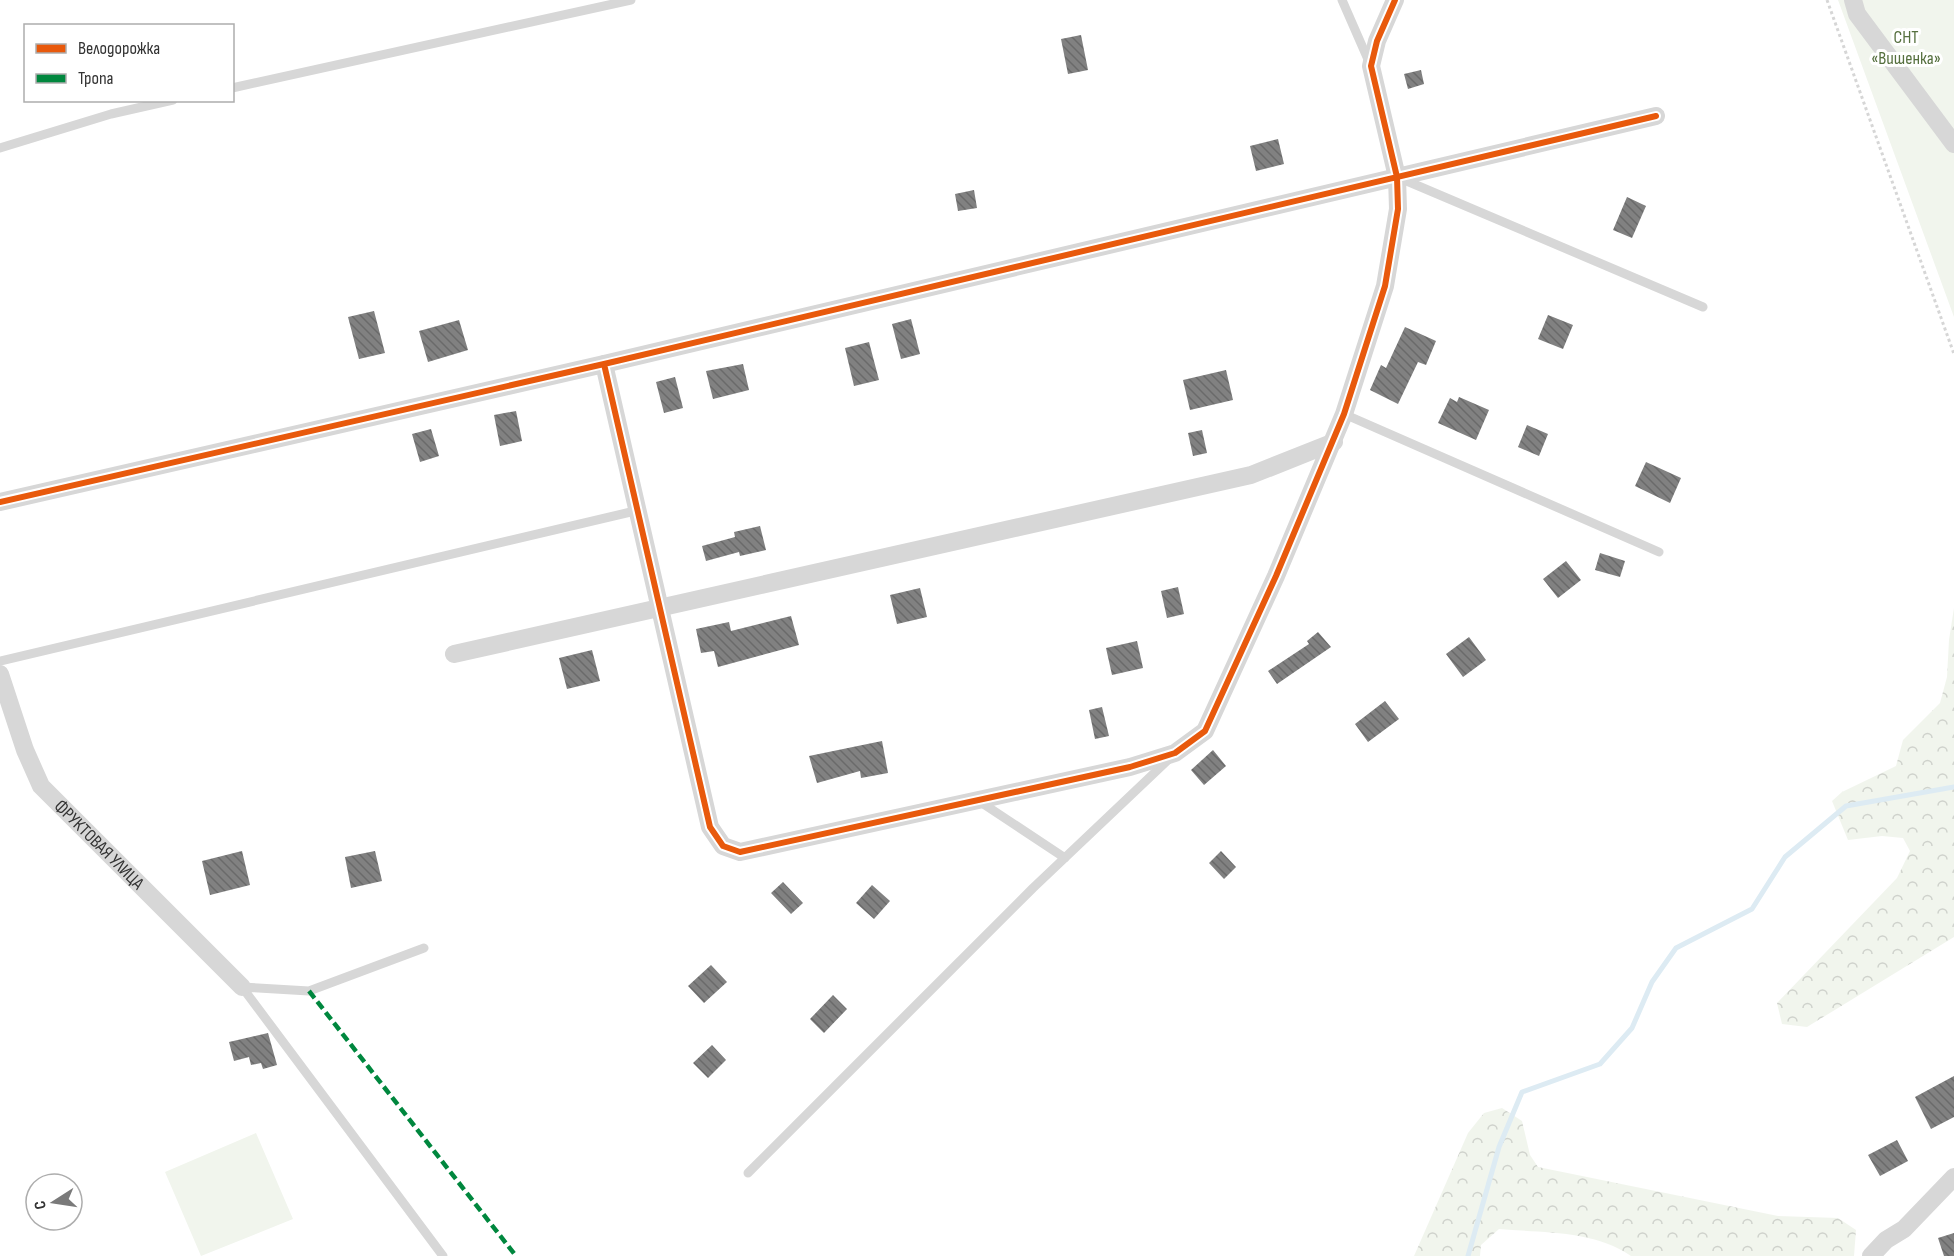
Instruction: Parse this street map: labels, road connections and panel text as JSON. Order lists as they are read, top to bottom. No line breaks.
{"streets":{"street":["ФРУКТОВАЯ УЛИЦА"]},"parks":["СНТ «Вишенка»"],"legend":["Велодорожка","Тропа"],"north":"left"}
